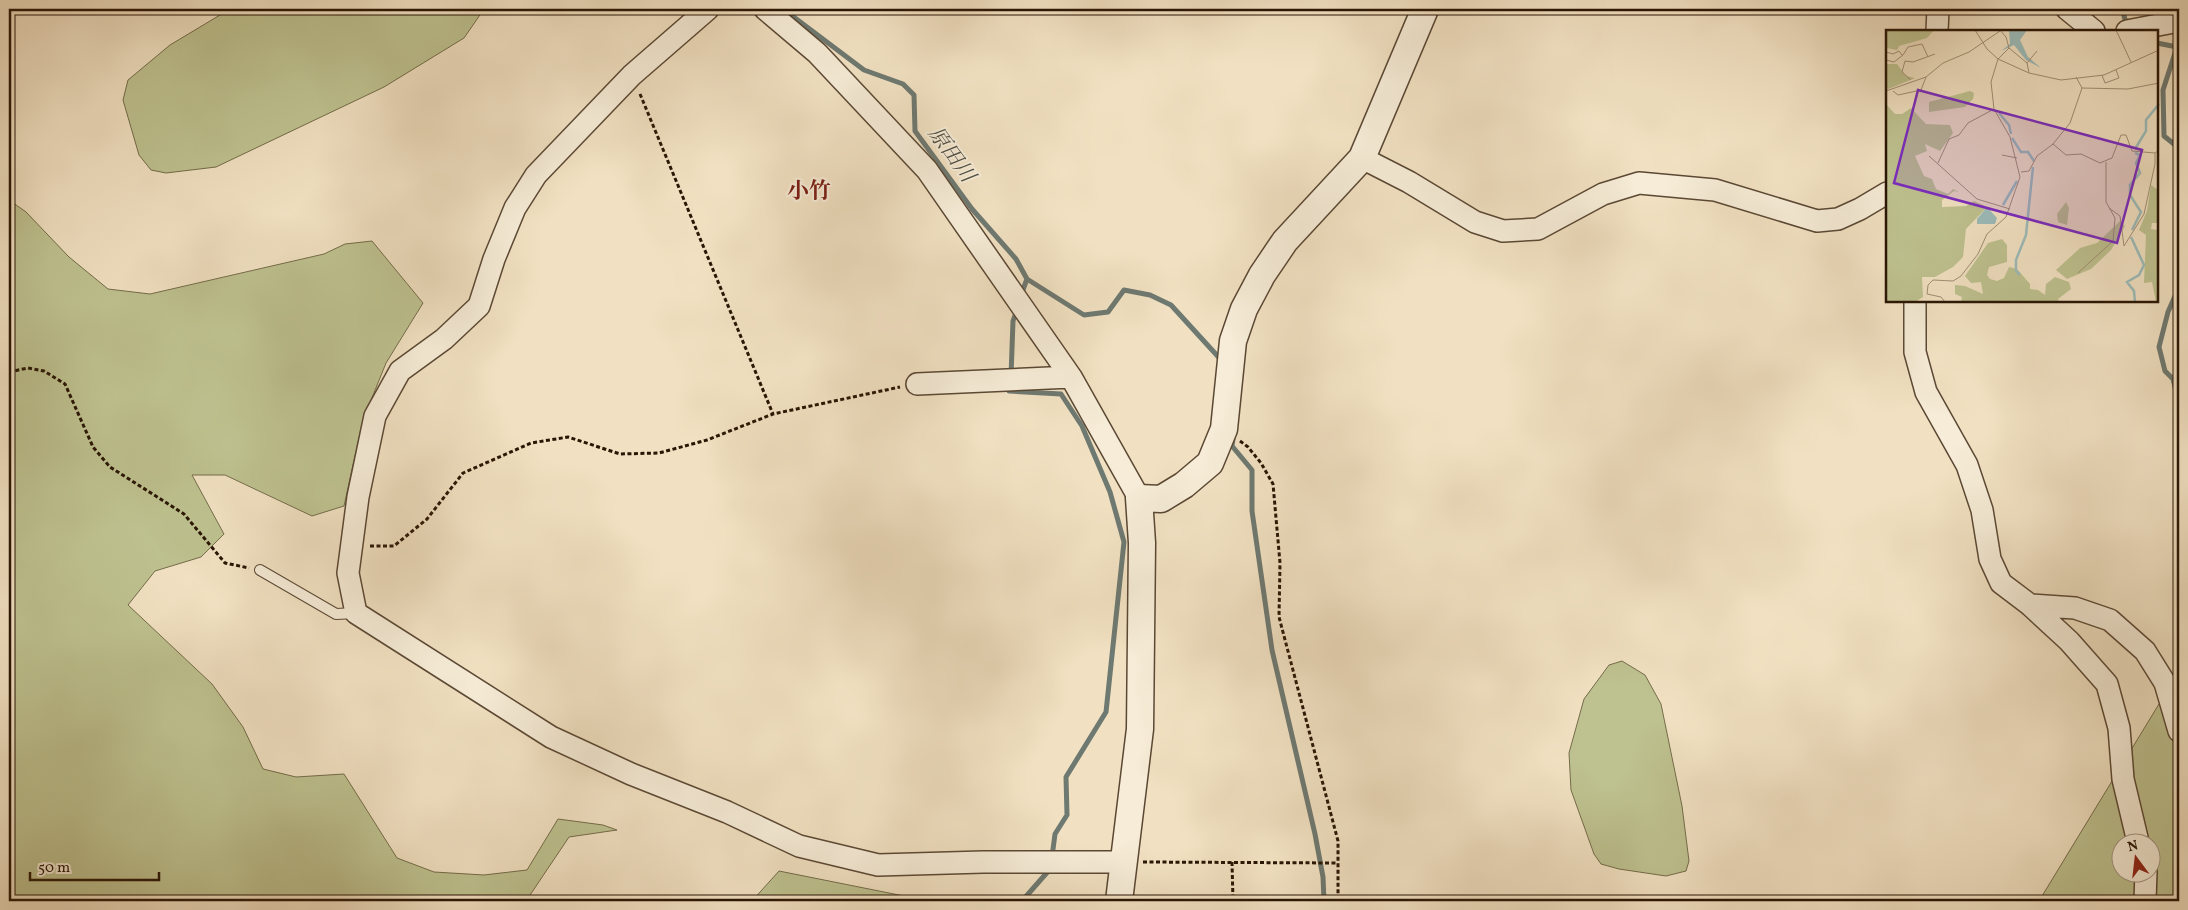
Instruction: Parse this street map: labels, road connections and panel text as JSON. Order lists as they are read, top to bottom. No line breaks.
{"districts":["小竹"],"water":["原田川"],"scale_bar":"50 m","north":"top"}
